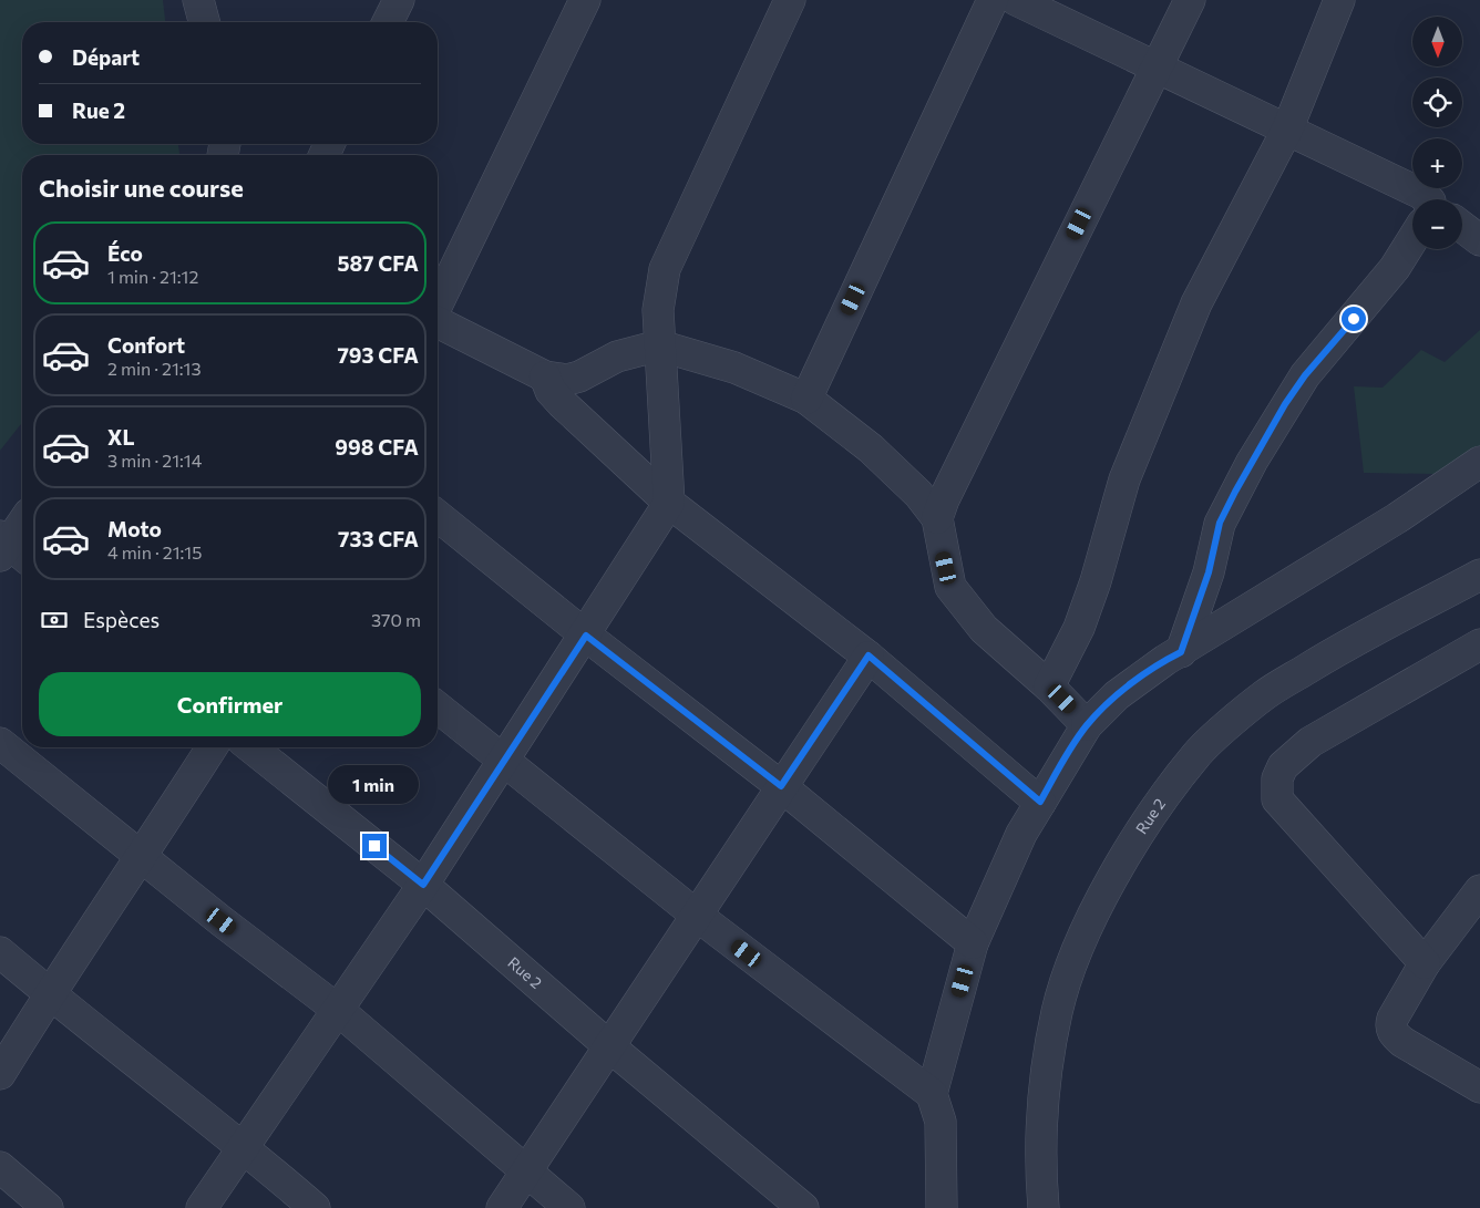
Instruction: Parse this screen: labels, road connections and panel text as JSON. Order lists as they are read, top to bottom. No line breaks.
{"streets":{"street":["Rue 2"]},"north":"bottom","page":{"map_buttons":["+","−"],"banner":["Départ","Rue 2"],"heading":"Choisir une course","list":[{"name":"Éco","note":"1 min · 21:12","value":"587 CFA"},{"name":"Confort","note":"2 min · 21:13","value":"793 CFA"},{"name":"XL","note":"3 min · 21:14","value":"998 CFA"},{"name":"Moto","note":"4 min · 21:15","value":"733 CFA"}],"pay":["Espèces","370 m"],"buttons":"Confirmer","bubble":"1 min"}}
